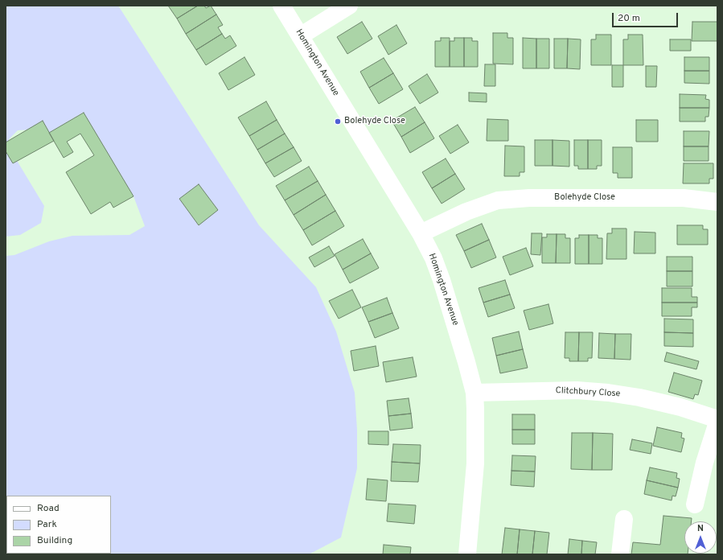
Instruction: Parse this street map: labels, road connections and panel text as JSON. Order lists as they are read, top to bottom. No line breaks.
{"streets":{"street":["Homington Avenue","Bolehyde Close","Clitchbury Close"]},"crossings":[["Homington Avenue","Bolehyde Close"],["Homington Avenue","Clitchbury Close"]],"places":["Bolehyde Close"],"legend":["Road","Park","Building"],"scale_bar":"20 m","north":"top"}
